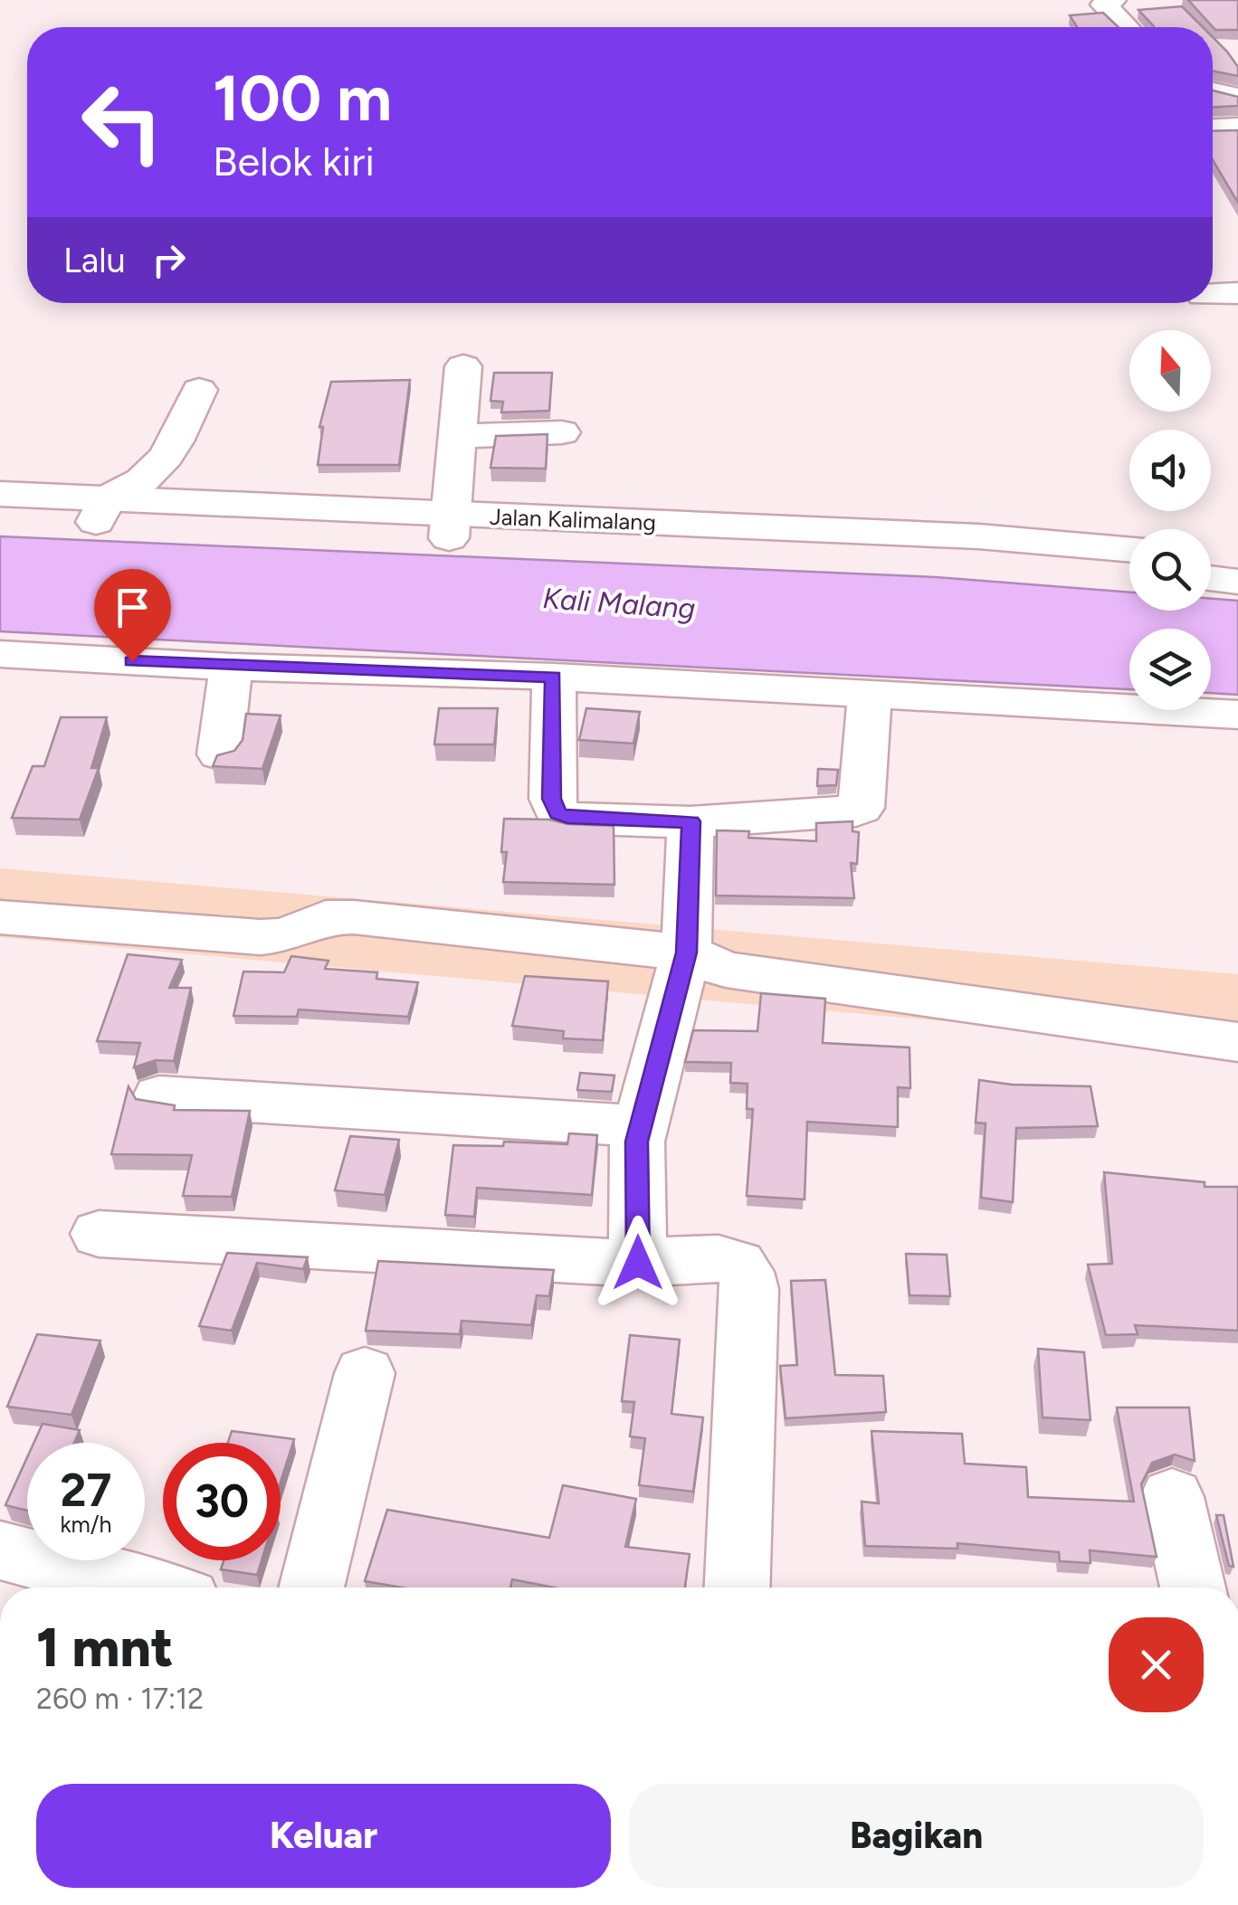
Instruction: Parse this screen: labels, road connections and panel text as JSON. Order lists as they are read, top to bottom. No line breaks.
{"streets":{"main road":["Jalan Kalimalang"]},"water":["Kali Malang"],"north":"top","page":{"turn":["100 m","Belok kiri"],"then":"Lalu","speed":"27 km/h","limit":"30","heading":["1 mnt","260 m · 17:12"],"buttons":["Keluar","Bagikan"]}}
